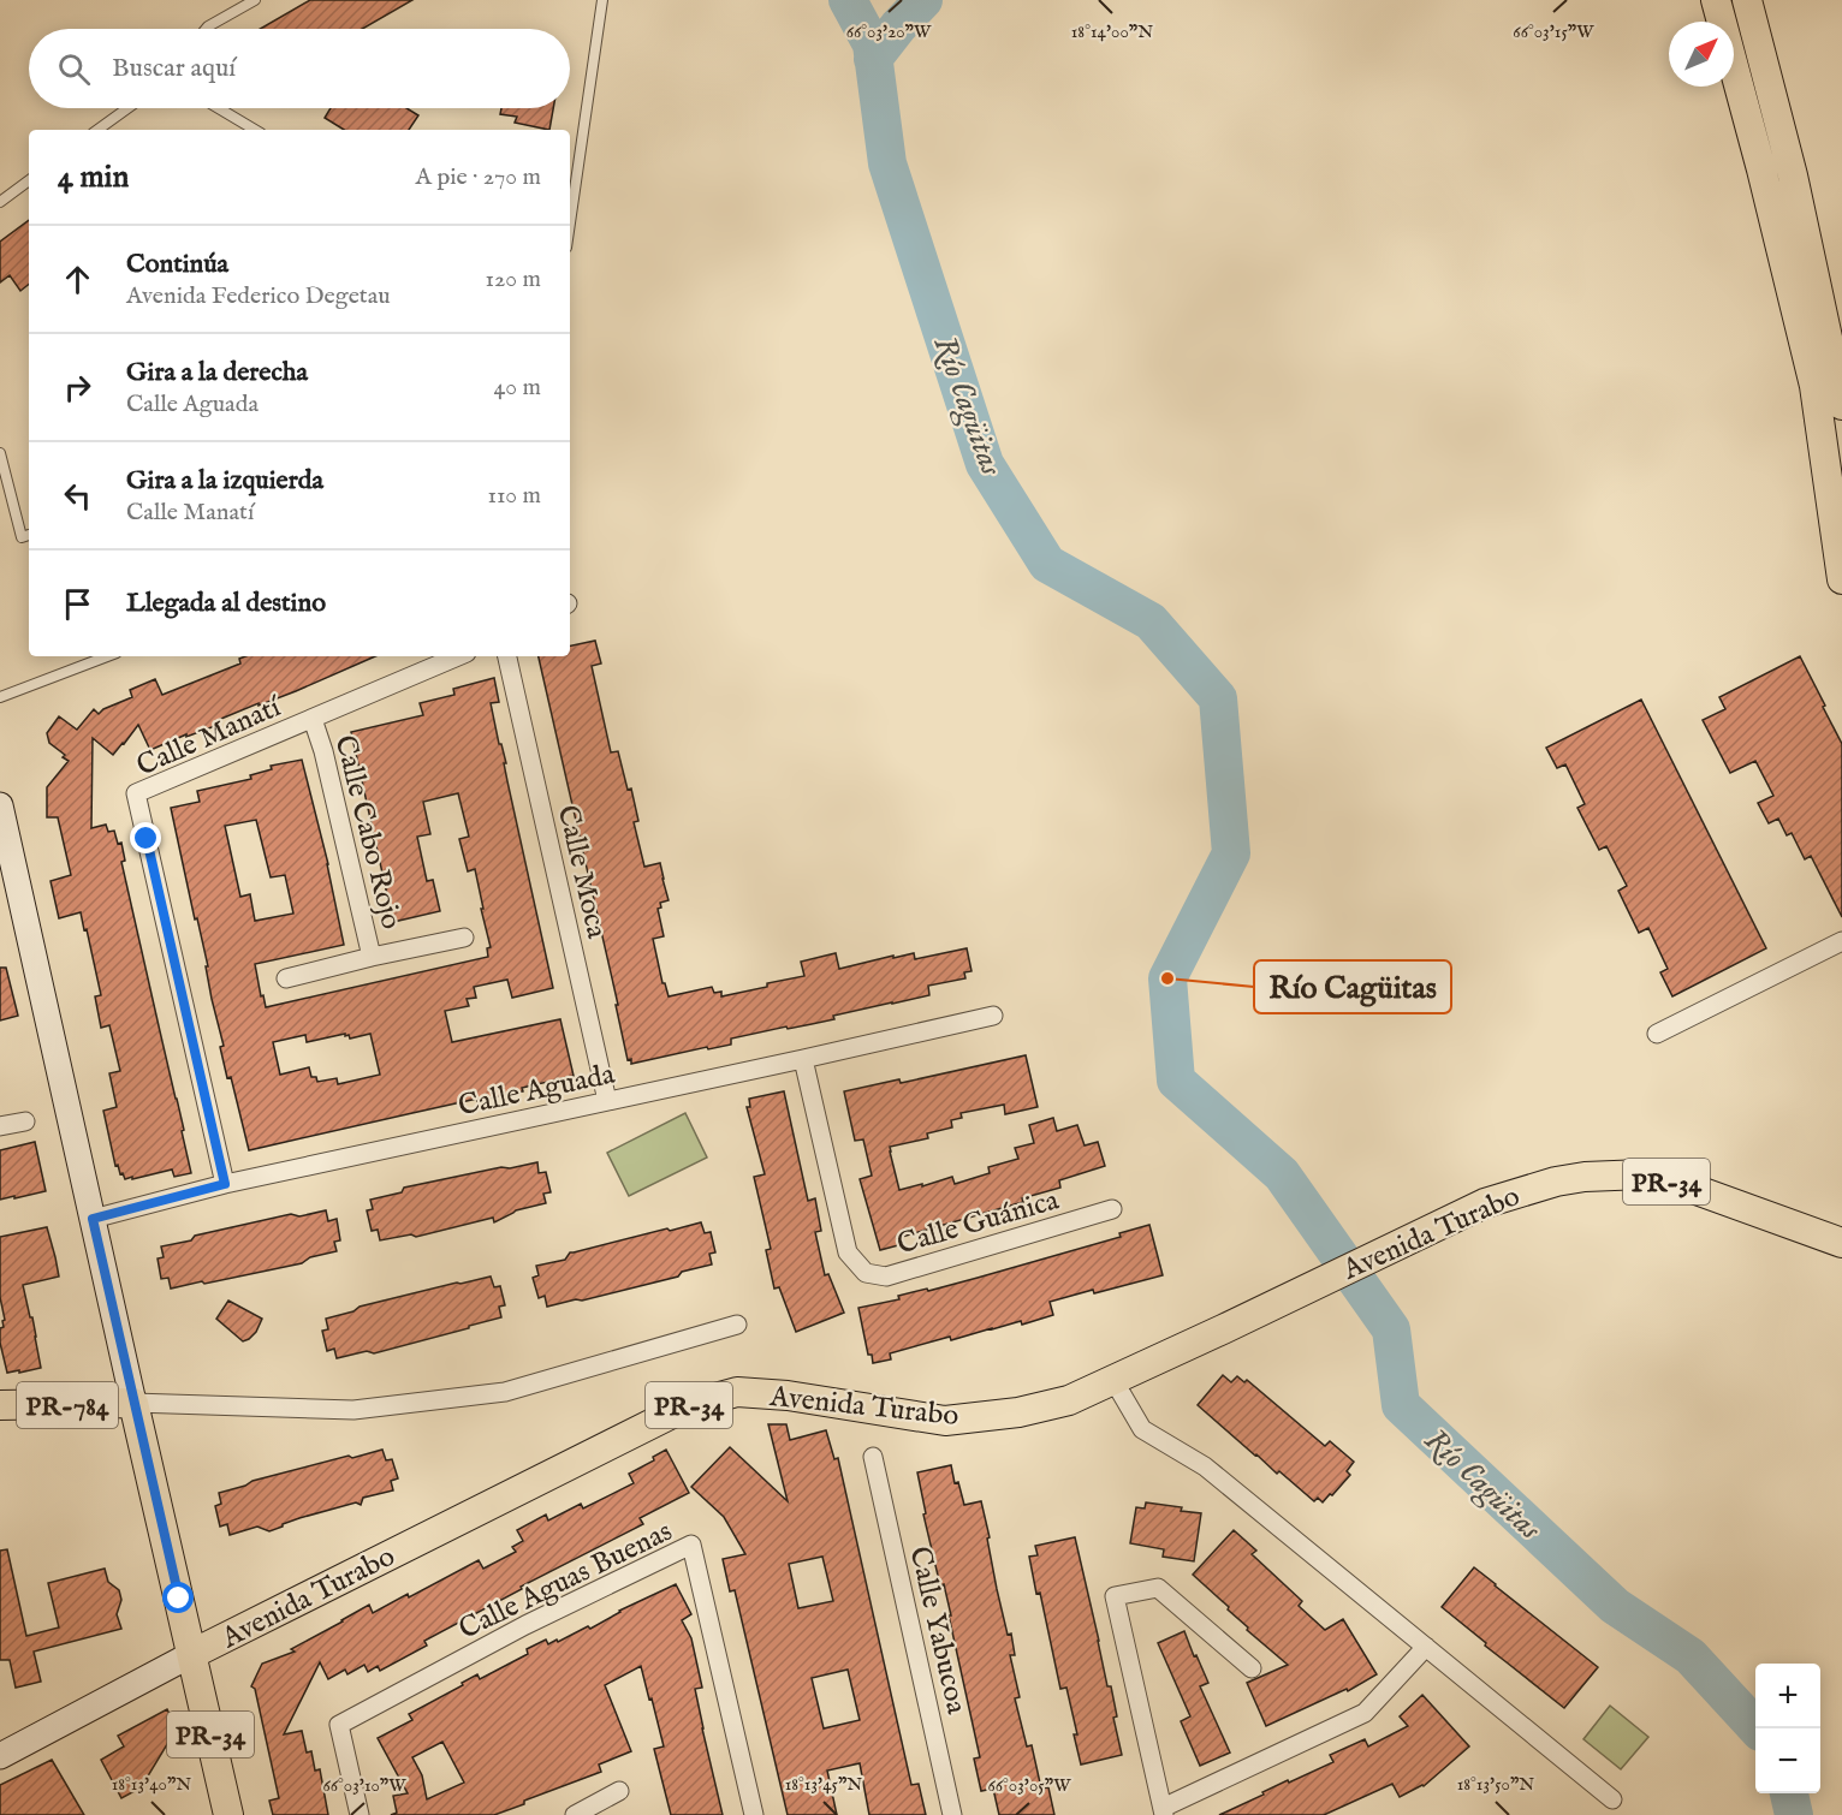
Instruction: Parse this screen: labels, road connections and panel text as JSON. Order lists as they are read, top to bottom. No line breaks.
{"streets":{"main road":["PR-34","Avenida Turabo","PR-784"],"street":["Calle Manatí","Calle Cabo Rojo","Calle Moca","Calle Aguada","Calle Guánica","Calle Aguas Buenas","Calle Yabucoa"]},"crossings":[["Calle Manatí","Calle Cabo Rojo"],["Calle Manatí","Calle Aguada"],["Calle Moca","Calle Aguada"],["Calle Aguada","Calle Guánica"],["PR-34","Avenida Turabo"],["PR-34","PR-784"],["Avenida Turabo","PR-784"]],"water":["Río Cagüitas"],"places":["Río Cagüitas"],"north":"top right","page":{"search":"Buscar aquí","heading":["4 min","A pie · 270 m"],"list":[["Continúa","Avenida Federico Degetau","120 m"],["Gira a la derecha","Calle Aguada","40 m"],["Gira a la izquierda","Calle Manatí","110 m"],"Llegada al destino"],"map_buttons":["+","−"]},"coordinates":["66°03'20\"W","66°03'15\"W","18°14'00\"N","18°13'40\"N","18°13'45\"N","18°13'50\"N","66°03'10\"W","66°03'05\"W"]}
